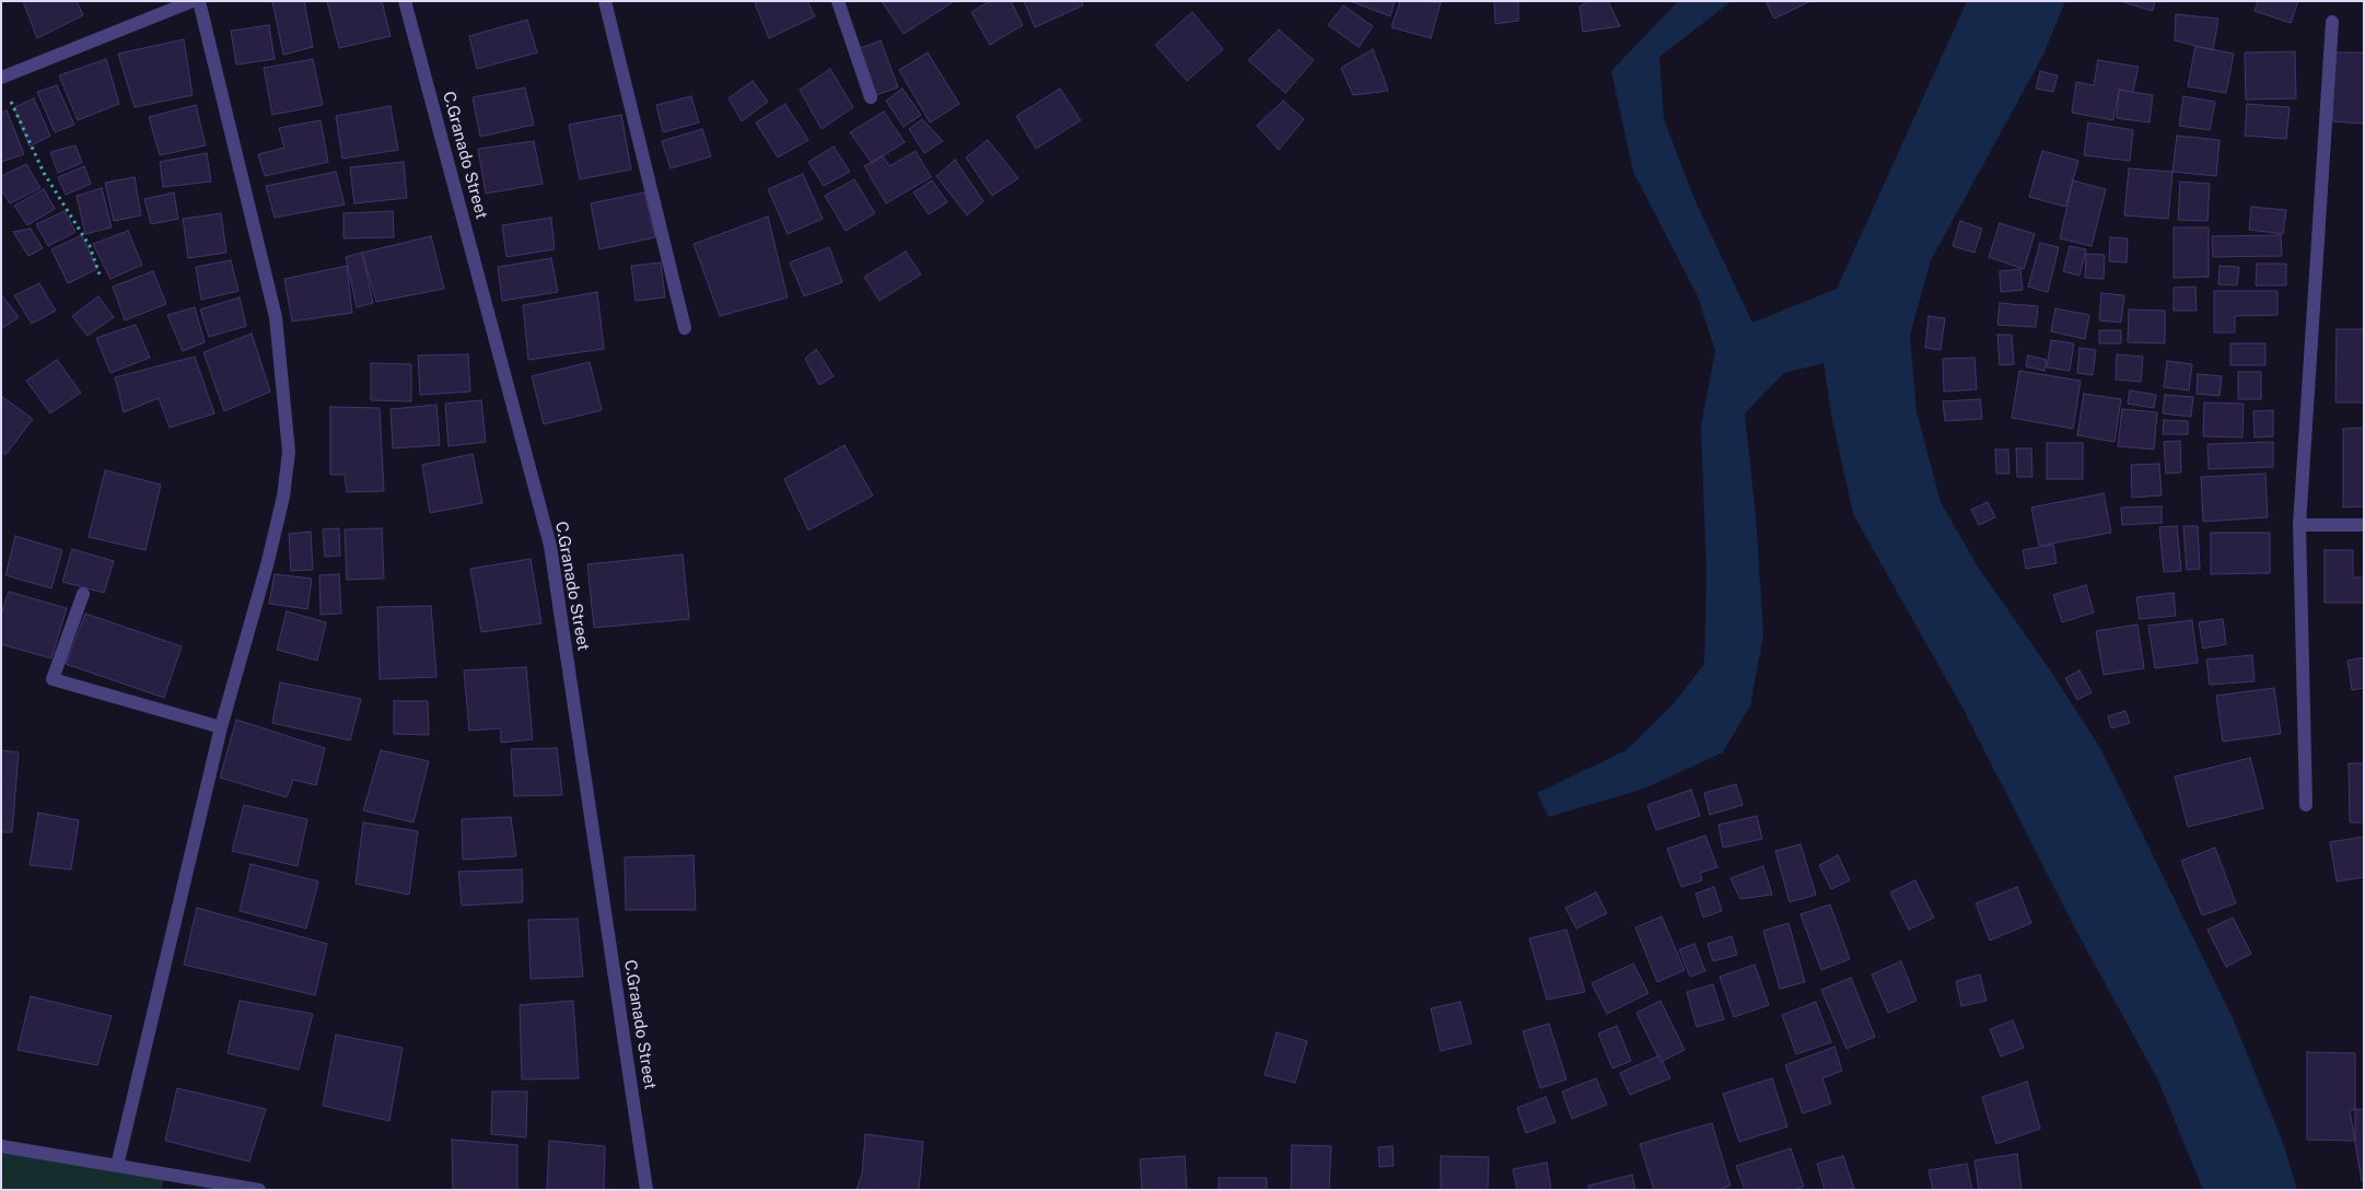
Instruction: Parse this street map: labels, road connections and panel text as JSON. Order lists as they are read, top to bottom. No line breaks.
{"streets":{"street":["C.Granado Street"]}}
